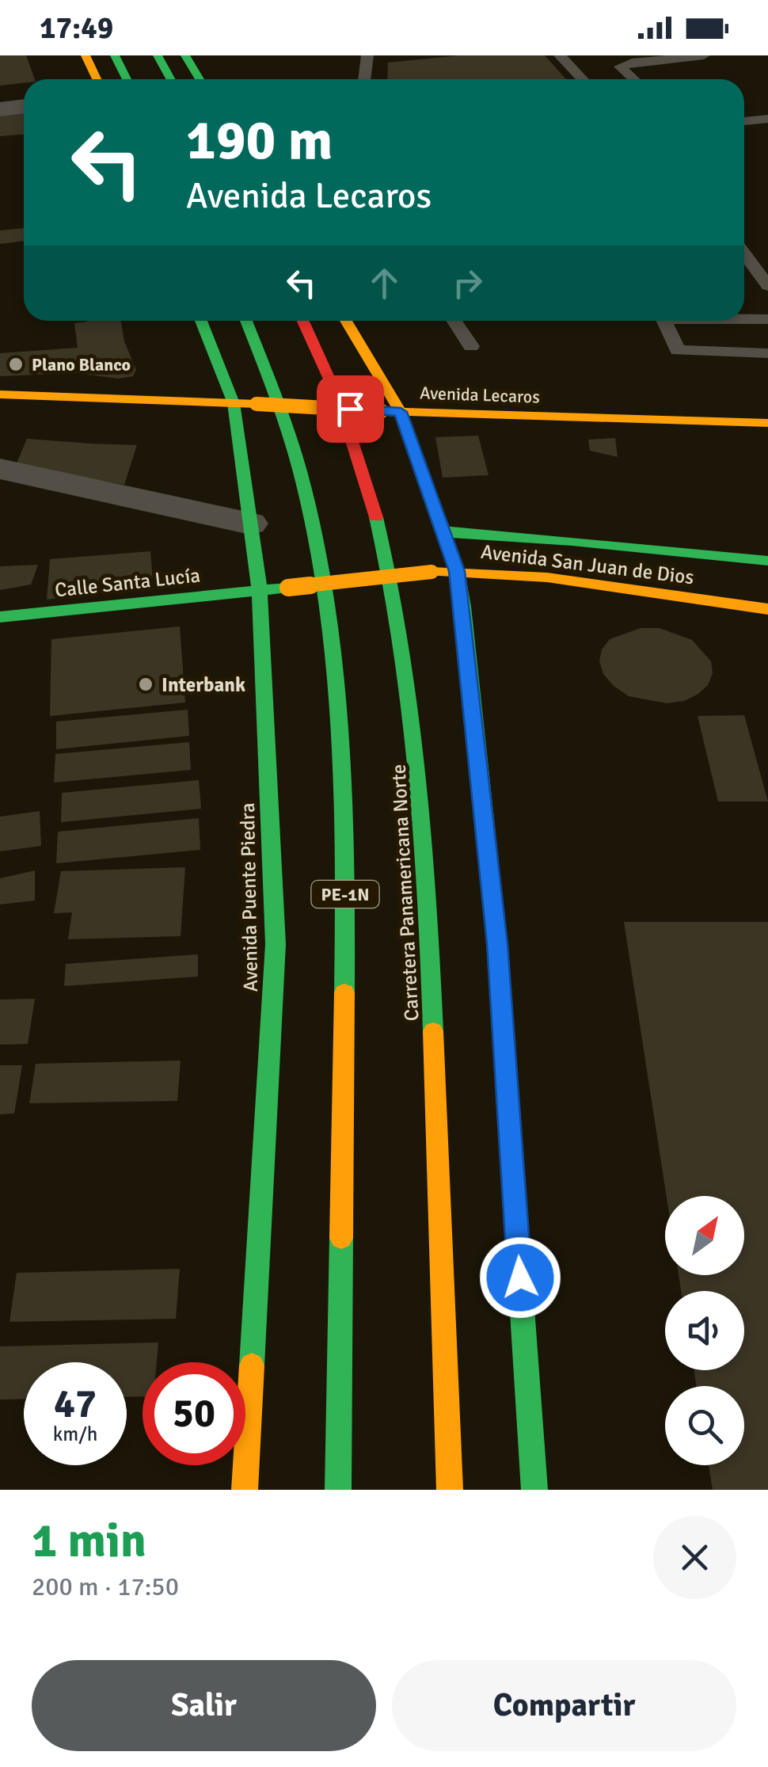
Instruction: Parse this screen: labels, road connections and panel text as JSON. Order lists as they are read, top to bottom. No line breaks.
{"streets":{"main road":["Avenida Lecaros","Avenida San Juan de Dios","Calle Santa Lucía","Carretera Panamericana Norte","PE-1N","Avenida Puente Piedra"]},"crossings":[["Avenida Lecaros","Avenida Puente Piedra"],["Avenida San Juan de Dios","Calle Santa Lucía"],["Avenida San Juan de Dios","Avenida Puente Piedra"],["Calle Santa Lucía","Avenida Puente Piedra"]],"places":["Plano Blanco","Interbank"],"north":"top right","page":{"status":"17:49","turn":["190 m","Avenida Lecaros"],"speed":"47 km/h","limit":"50","heading":["1 min","200 m · 17:50"],"buttons":["Salir","Compartir"]}}
